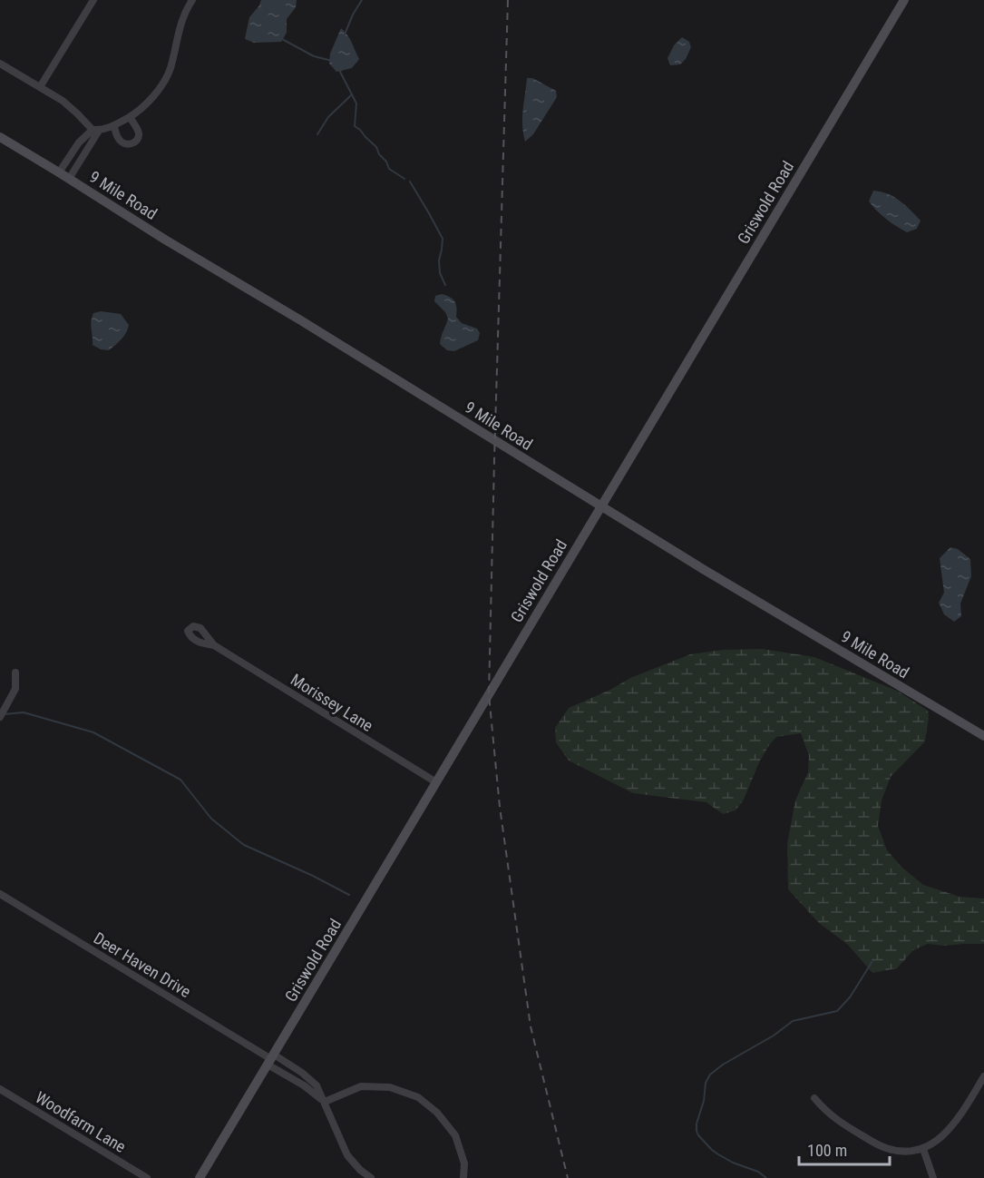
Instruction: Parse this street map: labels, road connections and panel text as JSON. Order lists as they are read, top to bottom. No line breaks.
{"streets":{"street":["9 Mile Road","Griswold Road","Morissey Lane","Deer Haven Drive","Woodfarm Lane"]},"crossings":[["9 Mile Road","Griswold Road"],["Griswold Road","Morissey Lane"],["Griswold Road","Deer Haven Drive"]],"scale_bar":"100 m"}
